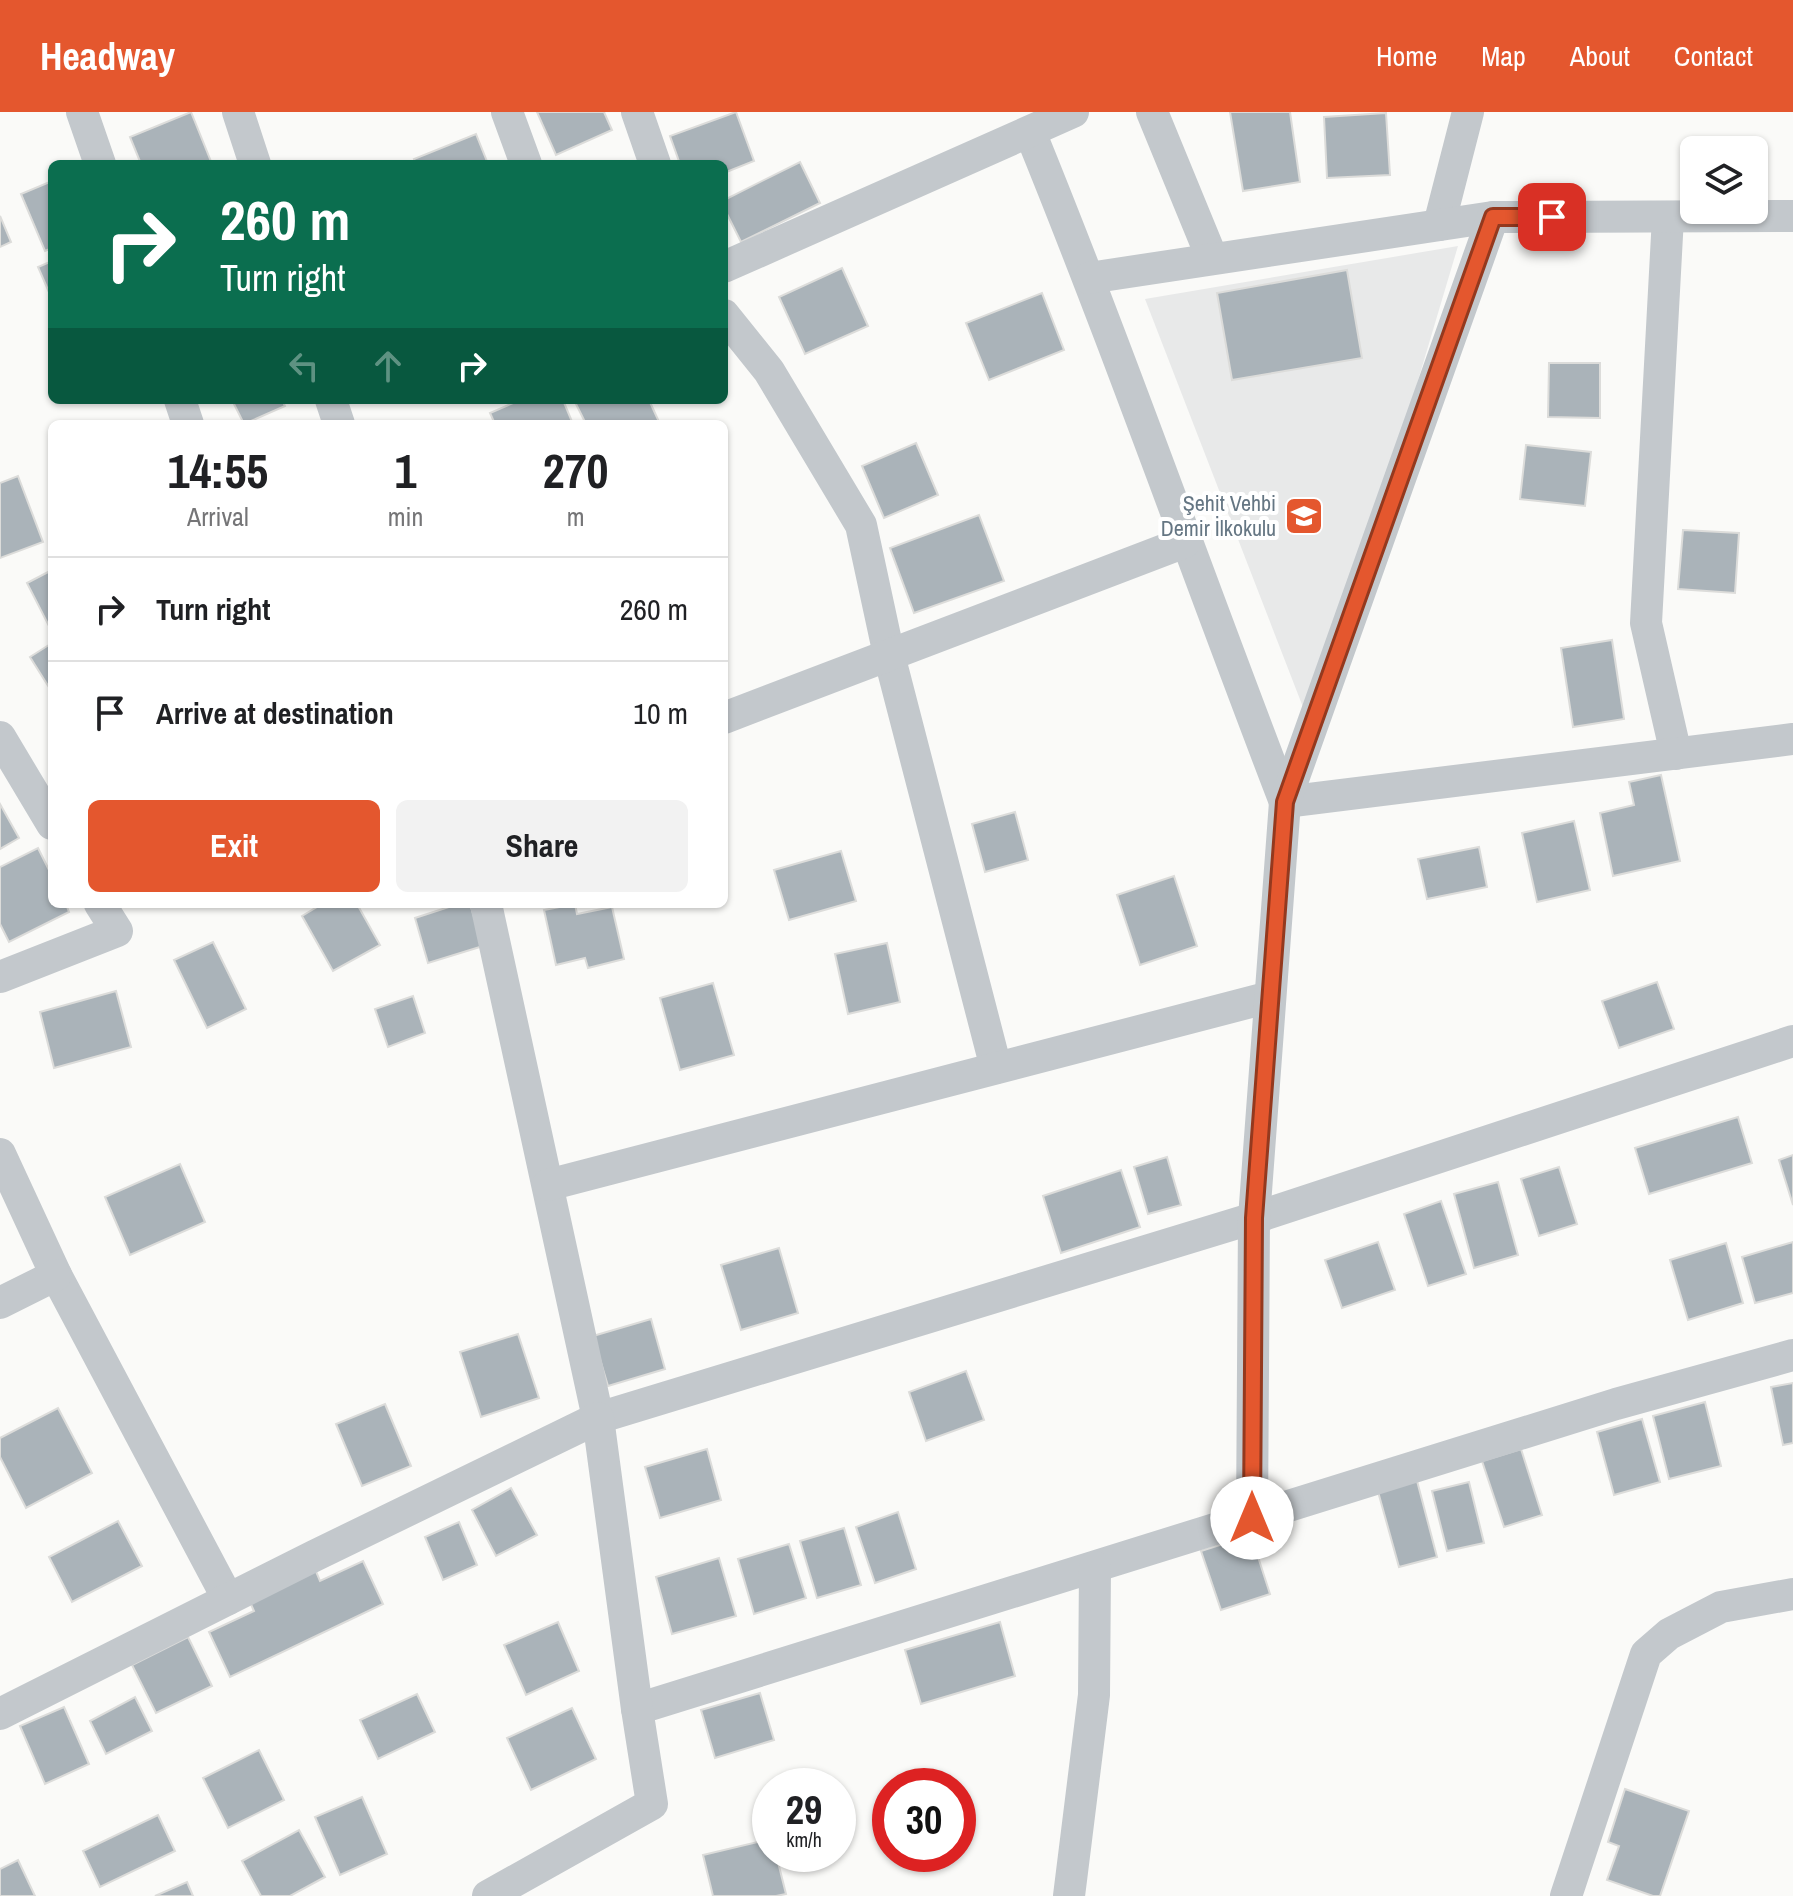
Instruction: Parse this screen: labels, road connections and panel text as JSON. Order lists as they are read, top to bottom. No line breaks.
{"places":{"school or university":["Şehit Vehbi Demir İlkokulu"]},"page":{"header":"Headway","nav":["Home","Map","About","Contact"],"turn":["260 m","Turn right"],"eta":["14:55","Arrival","1","min","270","m"],"list":[{"name":"Turn right","value":"260 m"},{"name":"Arrive at destination","value":"10 m"}],"buttons":["Exit","Share"],"speed":"29 km/h","limit":"30"}}
